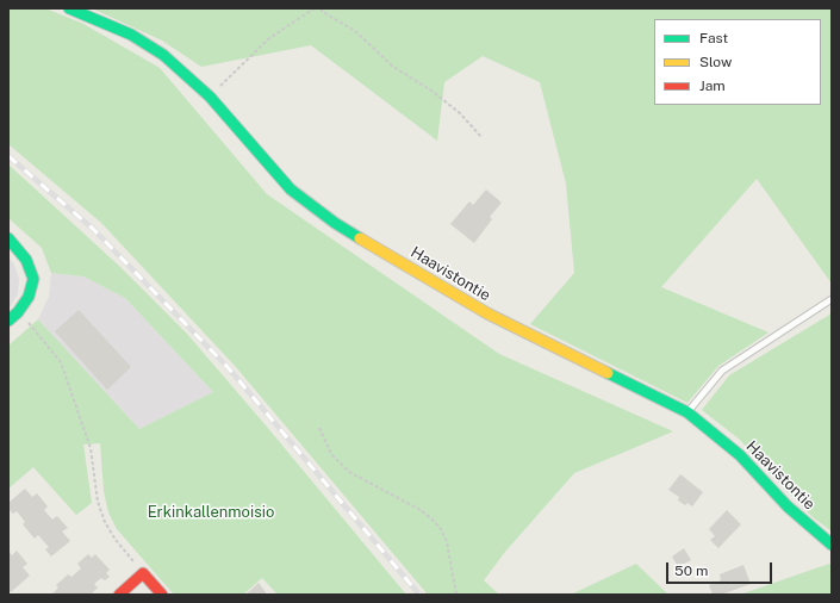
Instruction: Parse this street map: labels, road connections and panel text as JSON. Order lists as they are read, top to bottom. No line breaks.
{"streets":{"street":["Haavistontie"]},"parks":["Erkinkallenmoisio"],"legend":["Fast","Slow","Jam"],"scale_bar":"50 m"}
